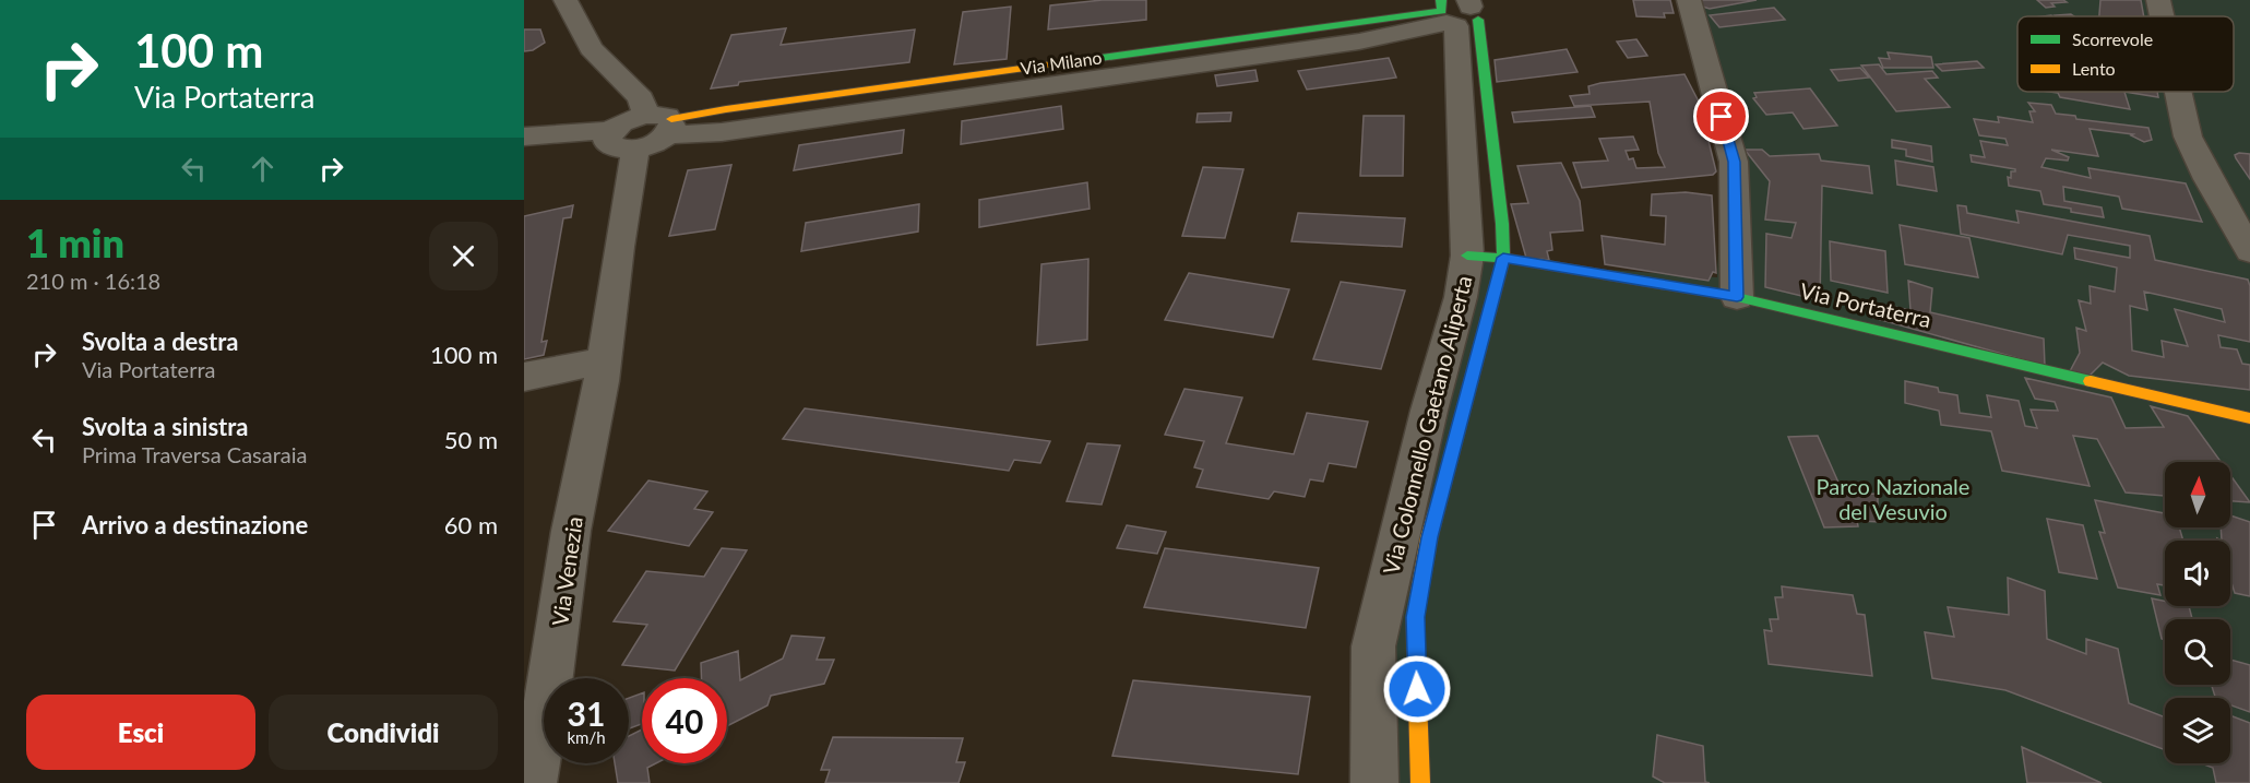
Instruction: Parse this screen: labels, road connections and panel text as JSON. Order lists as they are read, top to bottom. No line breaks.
{"streets":{"street":["Via Milano","Via Portaterra","Via Colonnello Gaetano Aliperta","Via Venezia"]},"crossings":[["Via Milano","Via Colonnello Gaetano Aliperta"],["Via Milano","Via Venezia"],["Via Portaterra","Via Colonnello Gaetano Aliperta"]],"parks":["Parco Nazionale del Vesuvio"],"legend":["Scorrevole","Lento"],"north":"top","page":{"turn":["100 m","Via Portaterra"],"heading":["1 min","210 m · 16:18"],"list":[{"name":"Svolta a destra","note":"Via Portaterra","value":"100 m"},{"name":"Svolta a sinistra","note":"Prima Traversa Casaraia","value":"50 m"},{"name":"Arrivo a destinazione","value":"60 m"}],"speed":"31 km/h","limit":"40","buttons":["Esci","Condividi"]}}
